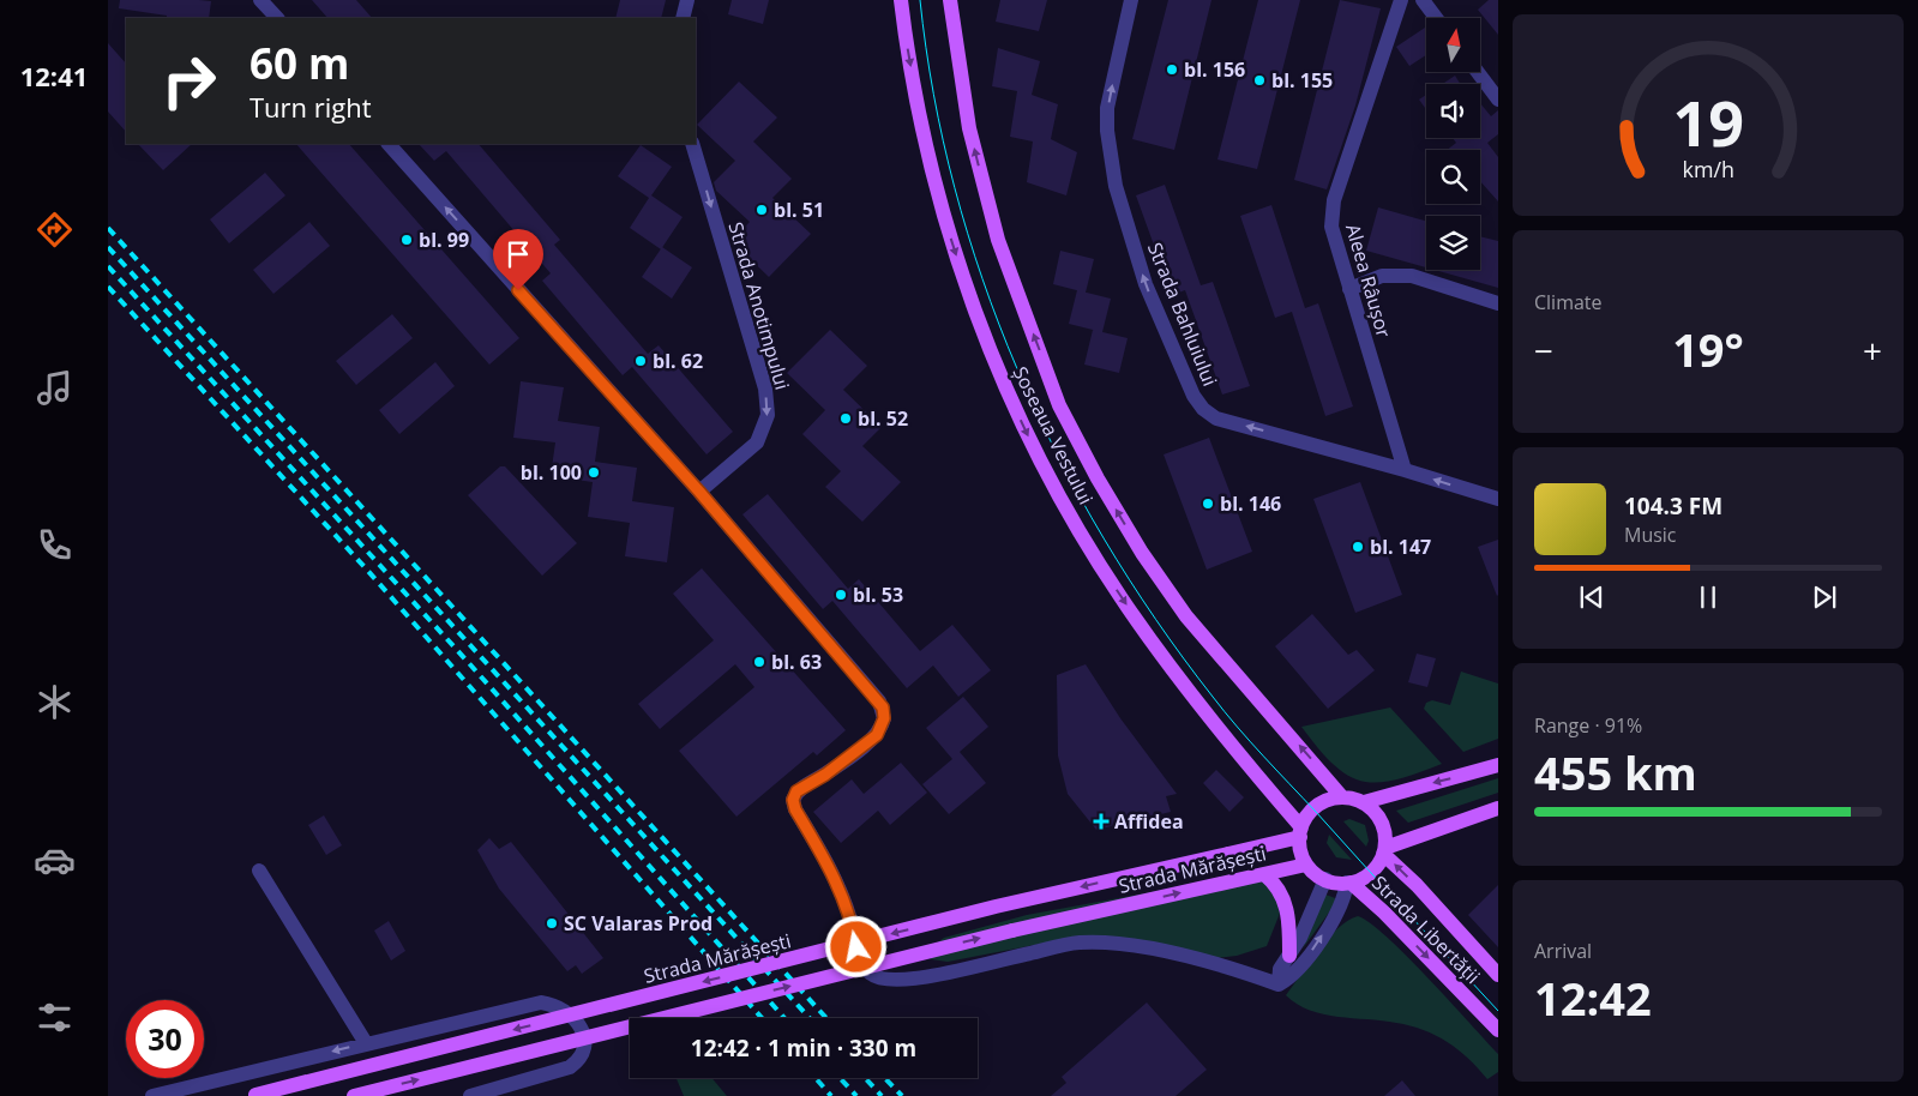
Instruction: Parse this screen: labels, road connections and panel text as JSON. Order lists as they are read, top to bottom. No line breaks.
{"streets":{"main road":["Șoseaua Vestului","Strada Mărășești","Strada Libertății"],"street":["Aleea Râușor","Strada Anotimpului","Strada Bahluiului"]},"crossings":[["Aleea Râușor","Strada Bahluiului"],["Șoseaua Vestului","Strada Mărășești"],["Șoseaua Vestului","Strada Libertății"],["Strada Mărășești","Strada Libertății"]],"one_way":["Strada Anotimpului","Strada Bahluiului"],"places":{"other":["bl. 156","bl. 155","bl. 51","bl. 99","bl. 62","bl. 52","bl. 100","bl. 146","bl. 147","bl. 53","bl. 63","SC Valaras Prod"],"health":["Affidea"]},"north":"top","page":{"tabs":"12:41","turn":["60 m","Turn right"],"tile":["Climate",["Range · 91%","455 km"],["Arrival","12:42"]],"heat":["−","19°","+"],"song":["104.3 FM","Music"],"limit":"30","trip":"12:42 · 1 min · 330 m","gauge":["19","km/h"]}}
